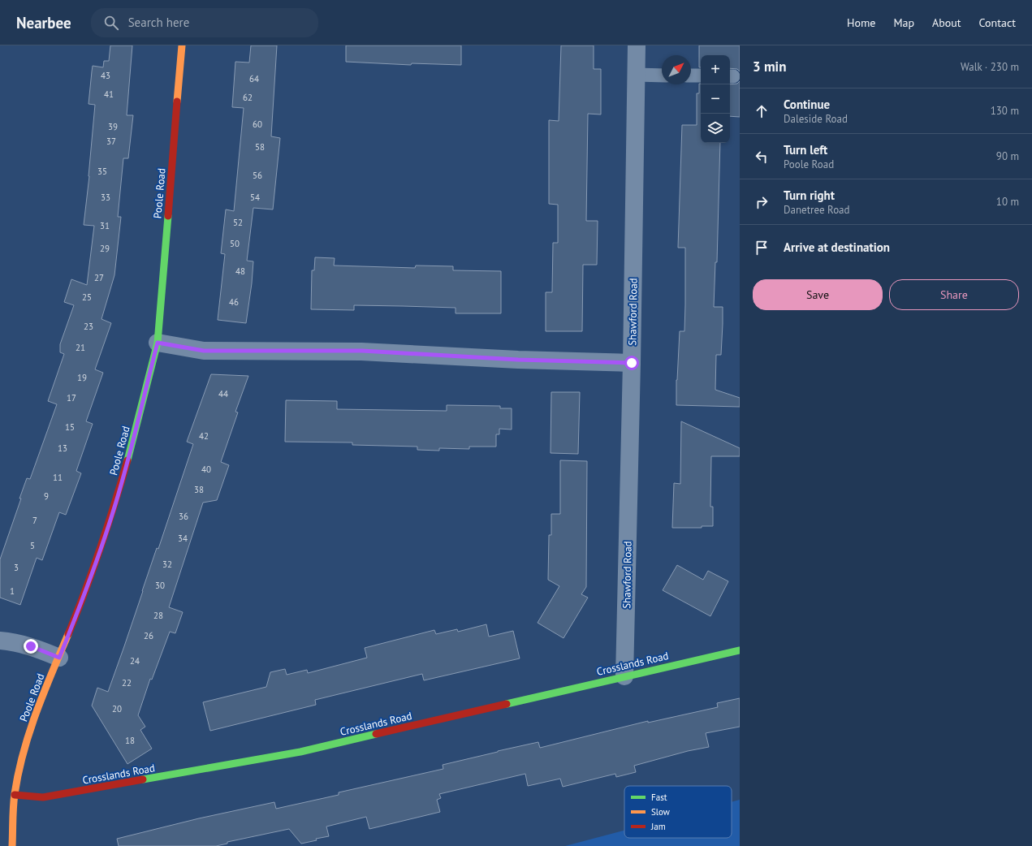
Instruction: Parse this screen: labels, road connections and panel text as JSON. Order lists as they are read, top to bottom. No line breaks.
{"streets":{"street":["Poole Road","Shawford Road","Crosslands Road"]},"crossings":[["Poole Road","Crosslands Road"],["Shawford Road","Crosslands Road"]],"house_numbers":["43","64","41","62","60","39","37","58","35","56","33","54","52","31","50","29","48","27","25","46","23","21","19","44","17","15","42","13","40","11","38","9","36","7","34","5","32","3","30","1","28","26","24","22","20","18"],"legend":["Fast","Slow","Jam"],"north":"top right","page":{"header":"Nearbee","search":"Search here","nav":["Home","Map","About","Contact"],"heading":["3 min","Walk · 230 m"],"map_buttons":["+","−"],"list":[["Continue","Daleside Road","130 m"],["Turn left","Poole Road","90 m"],["Turn right","Danetree Road","10 m"],"Arrive at destination"],"buttons":["Save","Share"]}}
